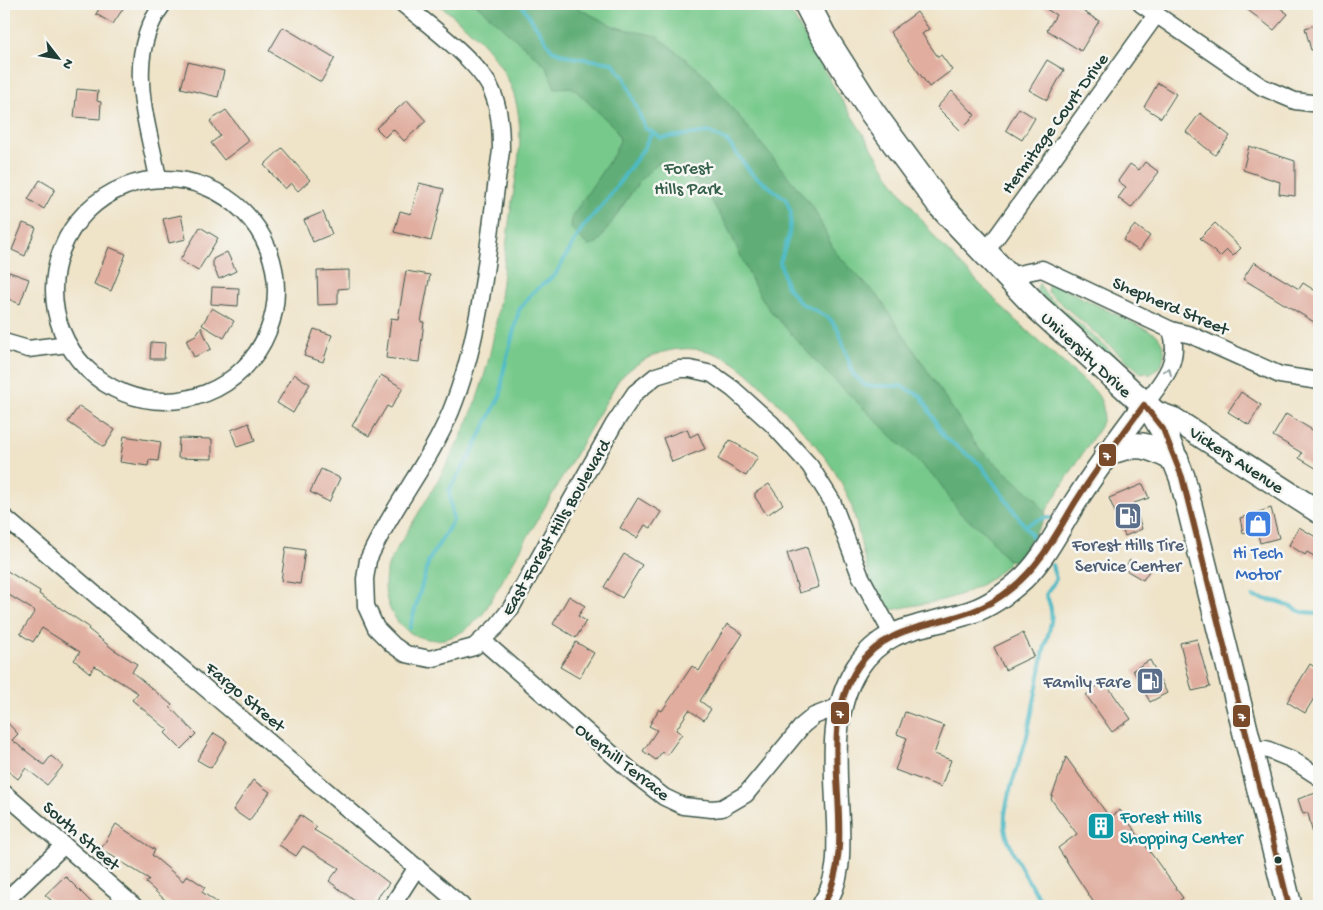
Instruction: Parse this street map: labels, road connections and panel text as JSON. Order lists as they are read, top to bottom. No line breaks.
{"streets":{"main road":["University Drive"],"street":["Hermitage Court Drive","Shepherd Street","Vickers Avenue","East Forest Hills Boulevard","Fargo Street","Overhill Terrace","South Street"]},"crossings":[["Hermitage Court Drive","University Drive"],["Shepherd Street","University Drive"],["University Drive","Vickers Avenue"],["East Forest Hills Boulevard","Overhill Terrace"]],"parks":["Forest Hills Park"],"places":{"fuel station":["Forest Hills Tire Service Center","Family Fare"],"shop":["Hi Tech Motor"],"building":["Forest Hills Shopping Center"]},"lines":["transit line 7"],"north":"bottom right"}
